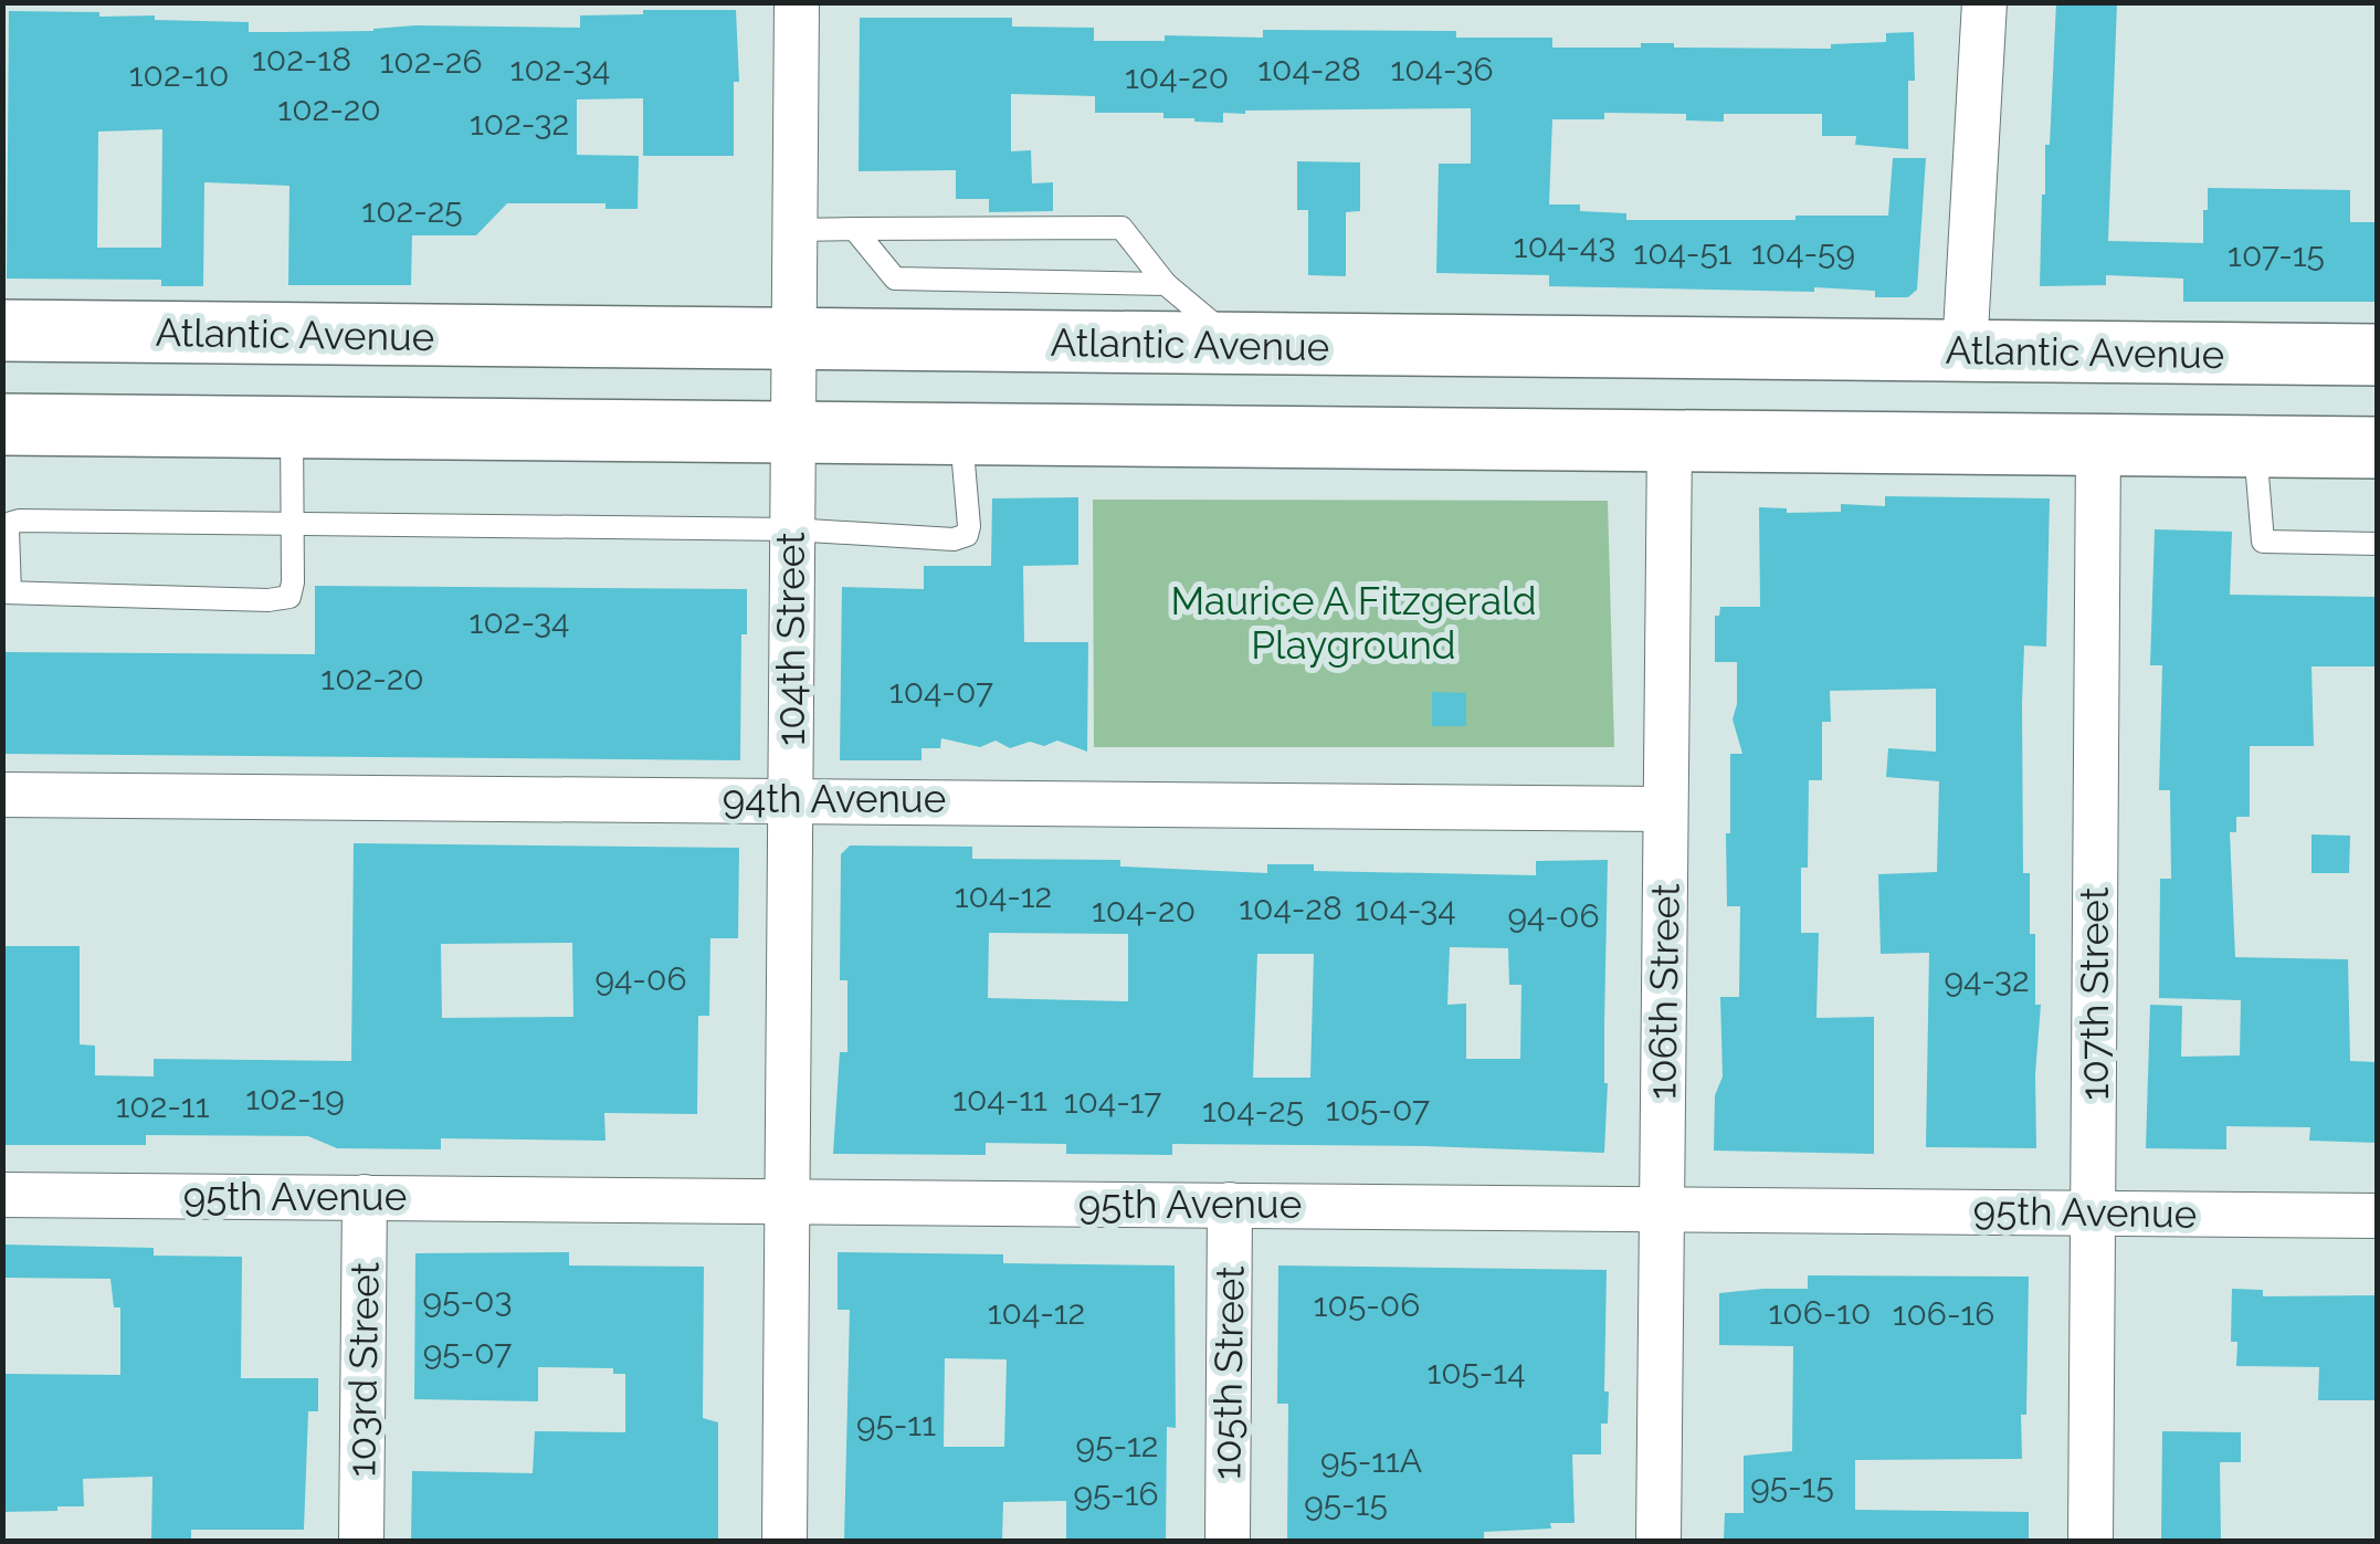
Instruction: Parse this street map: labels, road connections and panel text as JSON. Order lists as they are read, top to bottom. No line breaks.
{"streets":{"main road":["Atlantic Avenue"],"street":["104th Street","94th Avenue","106th Street","107th Street","95th Avenue","103rd Street","105th Street"]},"crossings":[["Atlantic Avenue","104th Street"],["104th Street","94th Avenue"],["104th Street","95th Avenue"],["94th Avenue","106th Street"],["106th Street","95th Avenue"],["107th Street","95th Avenue"],["95th Avenue","103rd Street"],["95th Avenue","105th Street"]],"parks":["Maurice A Fitzgerald Playground"],"house_numbers":["102-18","102-26","102-34","104-28","104-36","102-10","104-20","102-20","102-32","102-25","104-43","104-51","104-59","107-15","102-34","102-20","104-07","104-12","104-28","104-34","104-20","94-06","94-06","94-32","102-19","104-11","104-17","102-11","105-07","104-25","95-03","105-06","104-12","106-10","106-16","95-07","105-14","95-11","95-12","95-11A","95-15","95-16","95-15"]}
